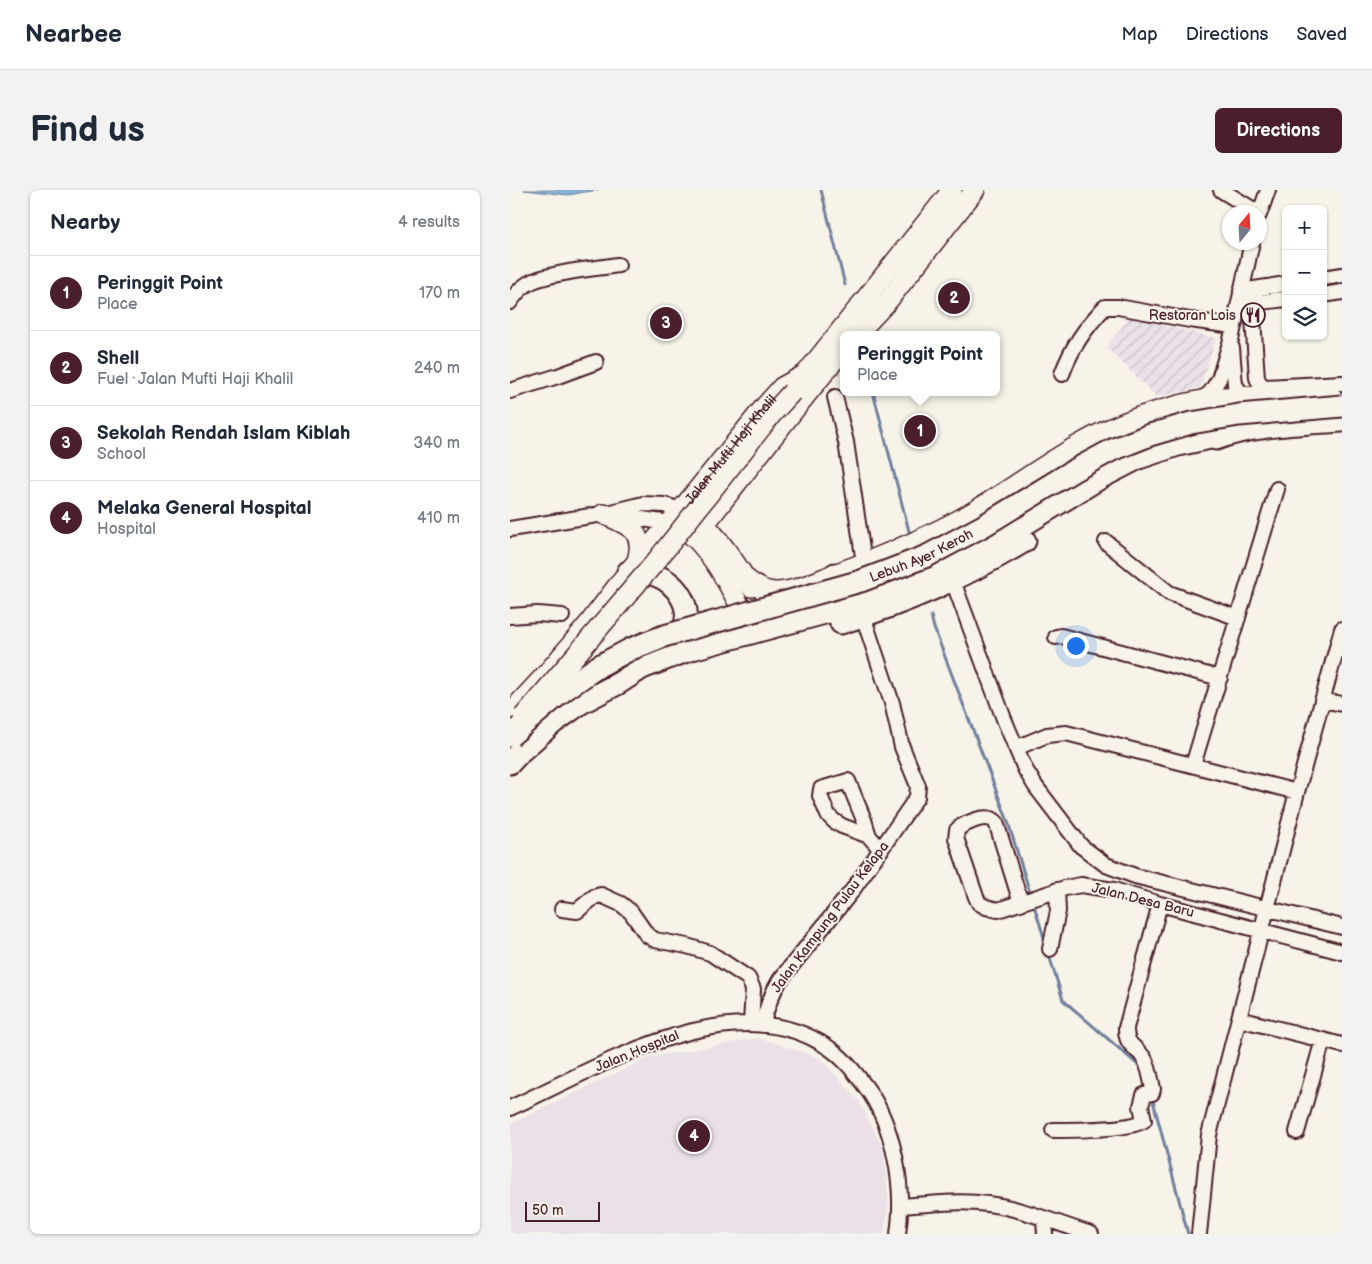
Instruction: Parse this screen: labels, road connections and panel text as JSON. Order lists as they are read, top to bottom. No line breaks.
{"streets":{"highway":["Lebuh Ayer Keroh"],"main road":["Jalan Mufti Haji Khalil"],"street":["Jalan Desa Baru","Jalan Kampung Pulau Kelapa","Jalan Hospital"]},"crossings":[["Jalan Kampung Pulau Kelapa","Jalan Hospital"]],"places":{"restaurant":["Restoran Lois"]},"scale_bar":"50 m","north":"top","page":{"header":"Nearbee","nav":["Map","Directions","Saved"],"buttons":"Directions","title":"Find us","heading":["Nearby","4 results"],"map_buttons":["+","−"],"list":[{"mark":"1","name":"Peringgit Point","note":"Place","value":"170 m"},{"mark":"2","name":"Shell","note":"Fuel · Jalan Mufti Haji Khalil","value":"240 m"},{"mark":"3","name":"Sekolah Rendah Islam Kiblah","note":"School","value":"340 m"},{"mark":"4","name":"Melaka General Hospital","note":"Hospital","value":"410 m"}],"pins":["2","3","1","4"],"popup":["Peringgit Point","Place"],"scale":"50 m"}}
